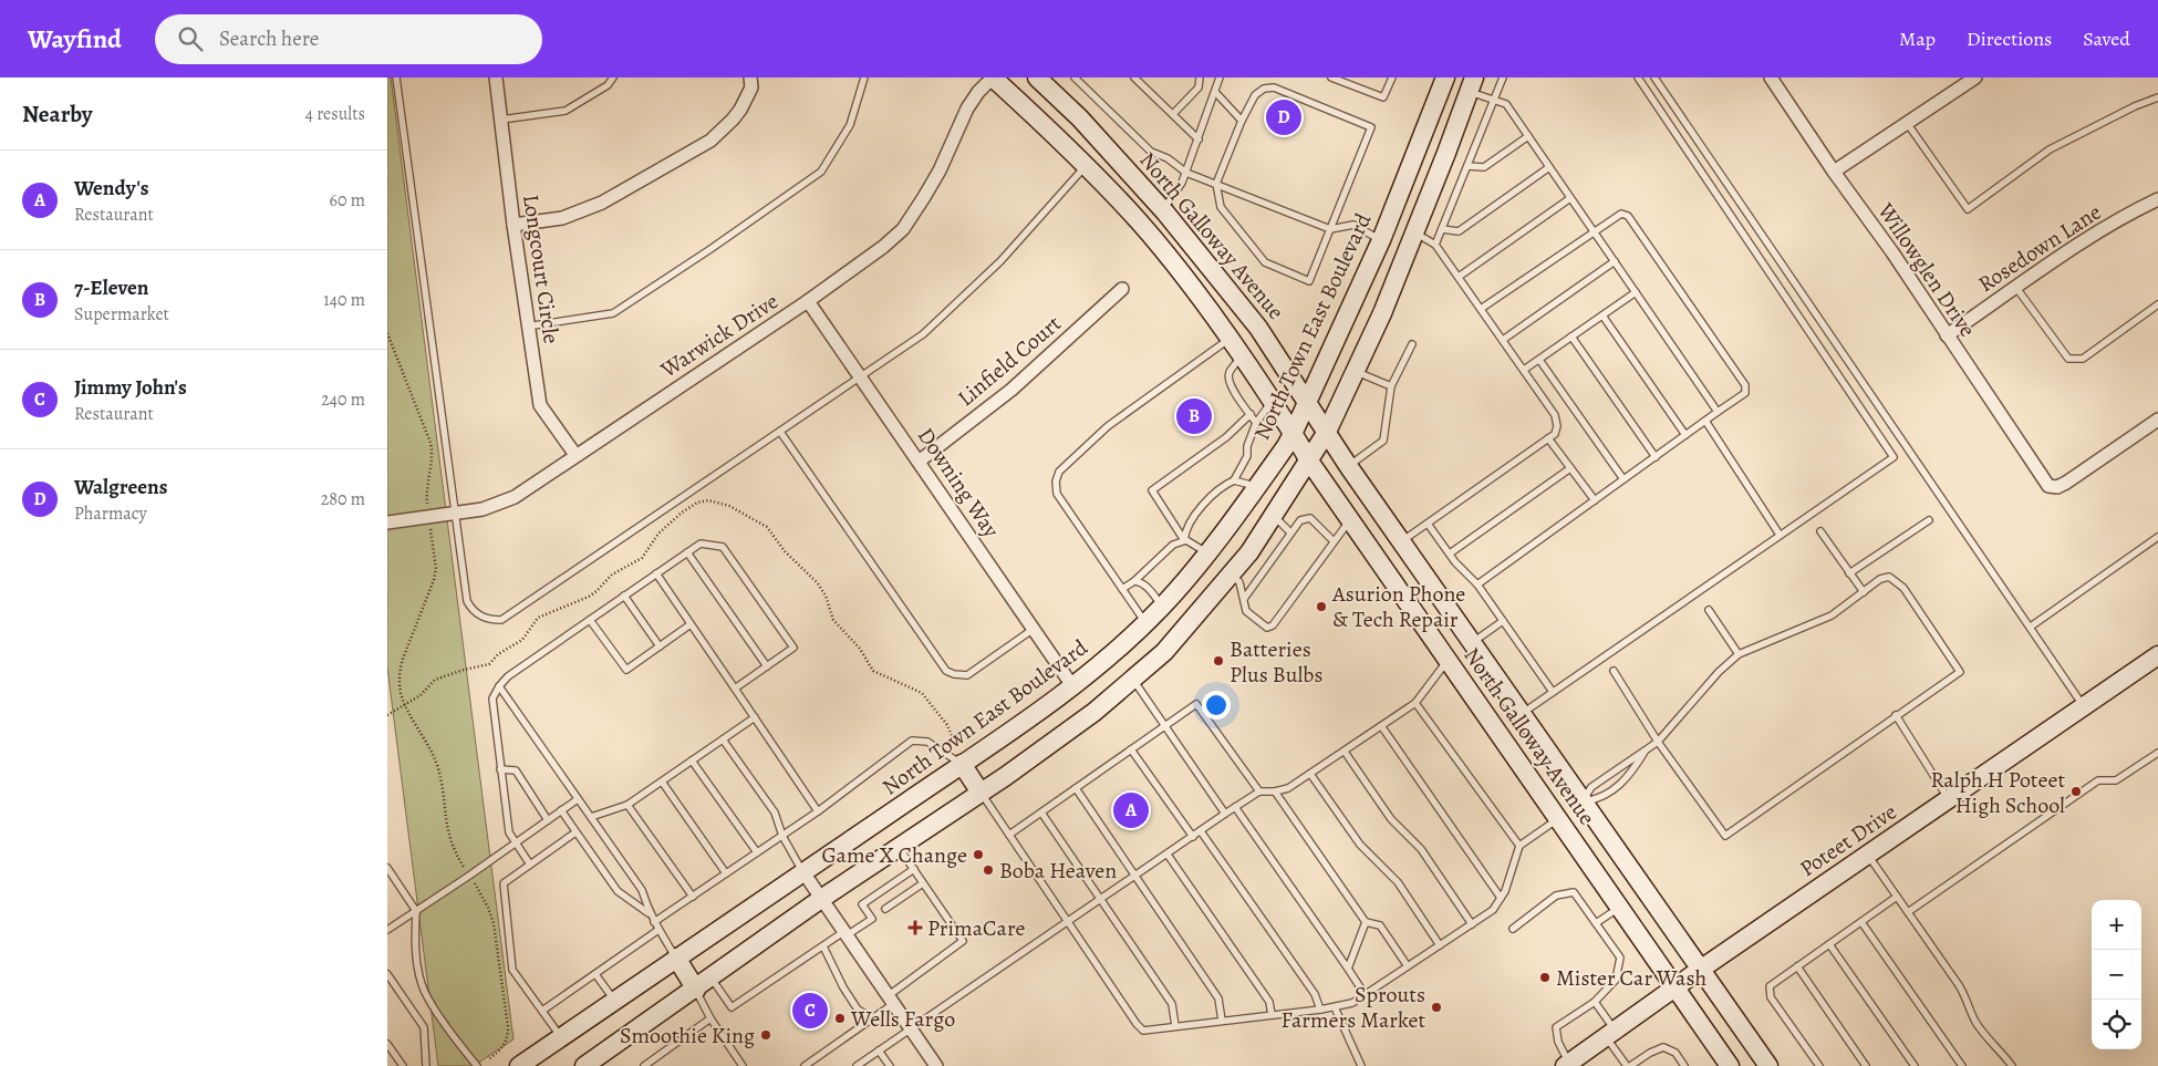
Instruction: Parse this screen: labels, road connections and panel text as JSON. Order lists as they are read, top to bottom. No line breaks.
{"streets":{"main road":["North Galloway Avenue","North Town East Boulevard","Poteet Drive"],"street":["Rosedown Lane","Longcourt Circle","Willowglen Drive","Warwick Drive","Linfield Court","Downing Way"]},"crossings":[["North Galloway Avenue","North Town East Boulevard"],["North Galloway Avenue","Warwick Drive"],["North Galloway Avenue","Poteet Drive"],["Rosedown Lane","Willowglen Drive"],["Longcourt Circle","Warwick Drive"],["North Town East Boulevard","Downing Way"],["Warwick Drive","Downing Way"],["Linfield Court","Downing Way"]],"places":{"other":["Asurion Phone & Tech Repair","Batteries Plus Bulbs","Ralph H Poteet High School","Game X Change","Boba Heaven","Mister Car Wash","Sprouts Farmers Market","Wells Fargo","Smoothie King"],"health":["PrimaCare"]},"page":{"header":"Wayfind","search":"Search here","nav":["Map","Directions","Saved"],"heading":["Nearby","4 results"],"pins":["D","B","A","C"],"list":[{"mark":"A","name":"Wendy's","note":"Restaurant","value":"60 m"},{"mark":"B","name":"7-Eleven","note":"Supermarket","value":"140 m"},{"mark":"C","name":"Jimmy John's","note":"Restaurant","value":"240 m"},{"mark":"D","name":"Walgreens","note":"Pharmacy","value":"280 m"}],"map_buttons":["+","−"]}}
